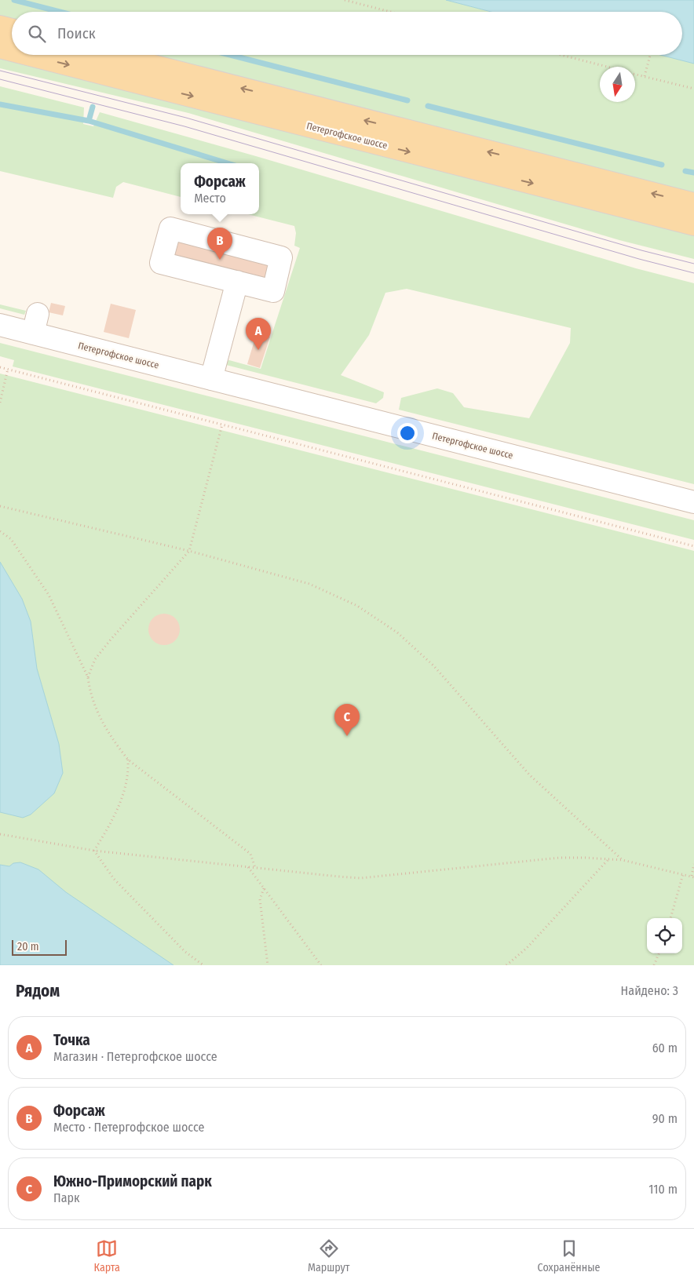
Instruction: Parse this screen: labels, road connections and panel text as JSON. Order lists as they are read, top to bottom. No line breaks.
{"streets":{"main road":["Петергофское шоссе"]},"scale_bar":"20 m","north":"bottom","page":{"search":"Поиск","popup":["Форсаж","Место"],"pins":["B","A","C"],"scale":"20 m","heading":["Рядом","Найдено: 3"],"list":[{"mark":"A","name":"Точка","note":"Магазин · Петергофское шоссе","value":"60 m"},{"mark":"B","name":"Форсаж","note":"Место · Петергофское шоссе","value":"90 m"},{"mark":"C","name":"Южно-Приморский парк","note":"Парк","value":"110 m"}],"nav":["Карта","Маршрут","Сохранённые"]}}
